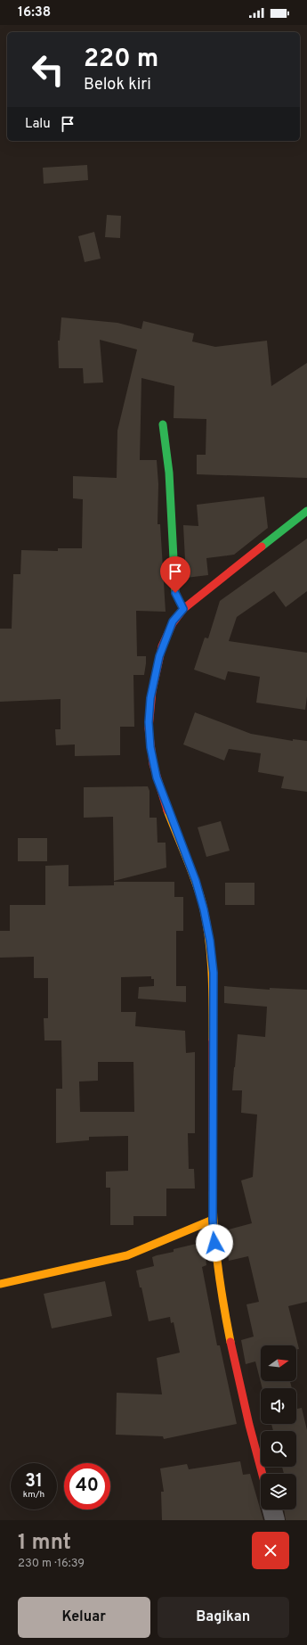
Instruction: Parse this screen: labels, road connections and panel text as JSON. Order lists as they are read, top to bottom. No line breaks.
{"north":"right","page":{"status":"16:38","turn":["220 m","Belok kiri"],"then":"Lalu","speed":"31 km/h","limit":"40","heading":["1 mnt","230 m · 16:39"],"buttons":["Keluar","Bagikan"]}}
